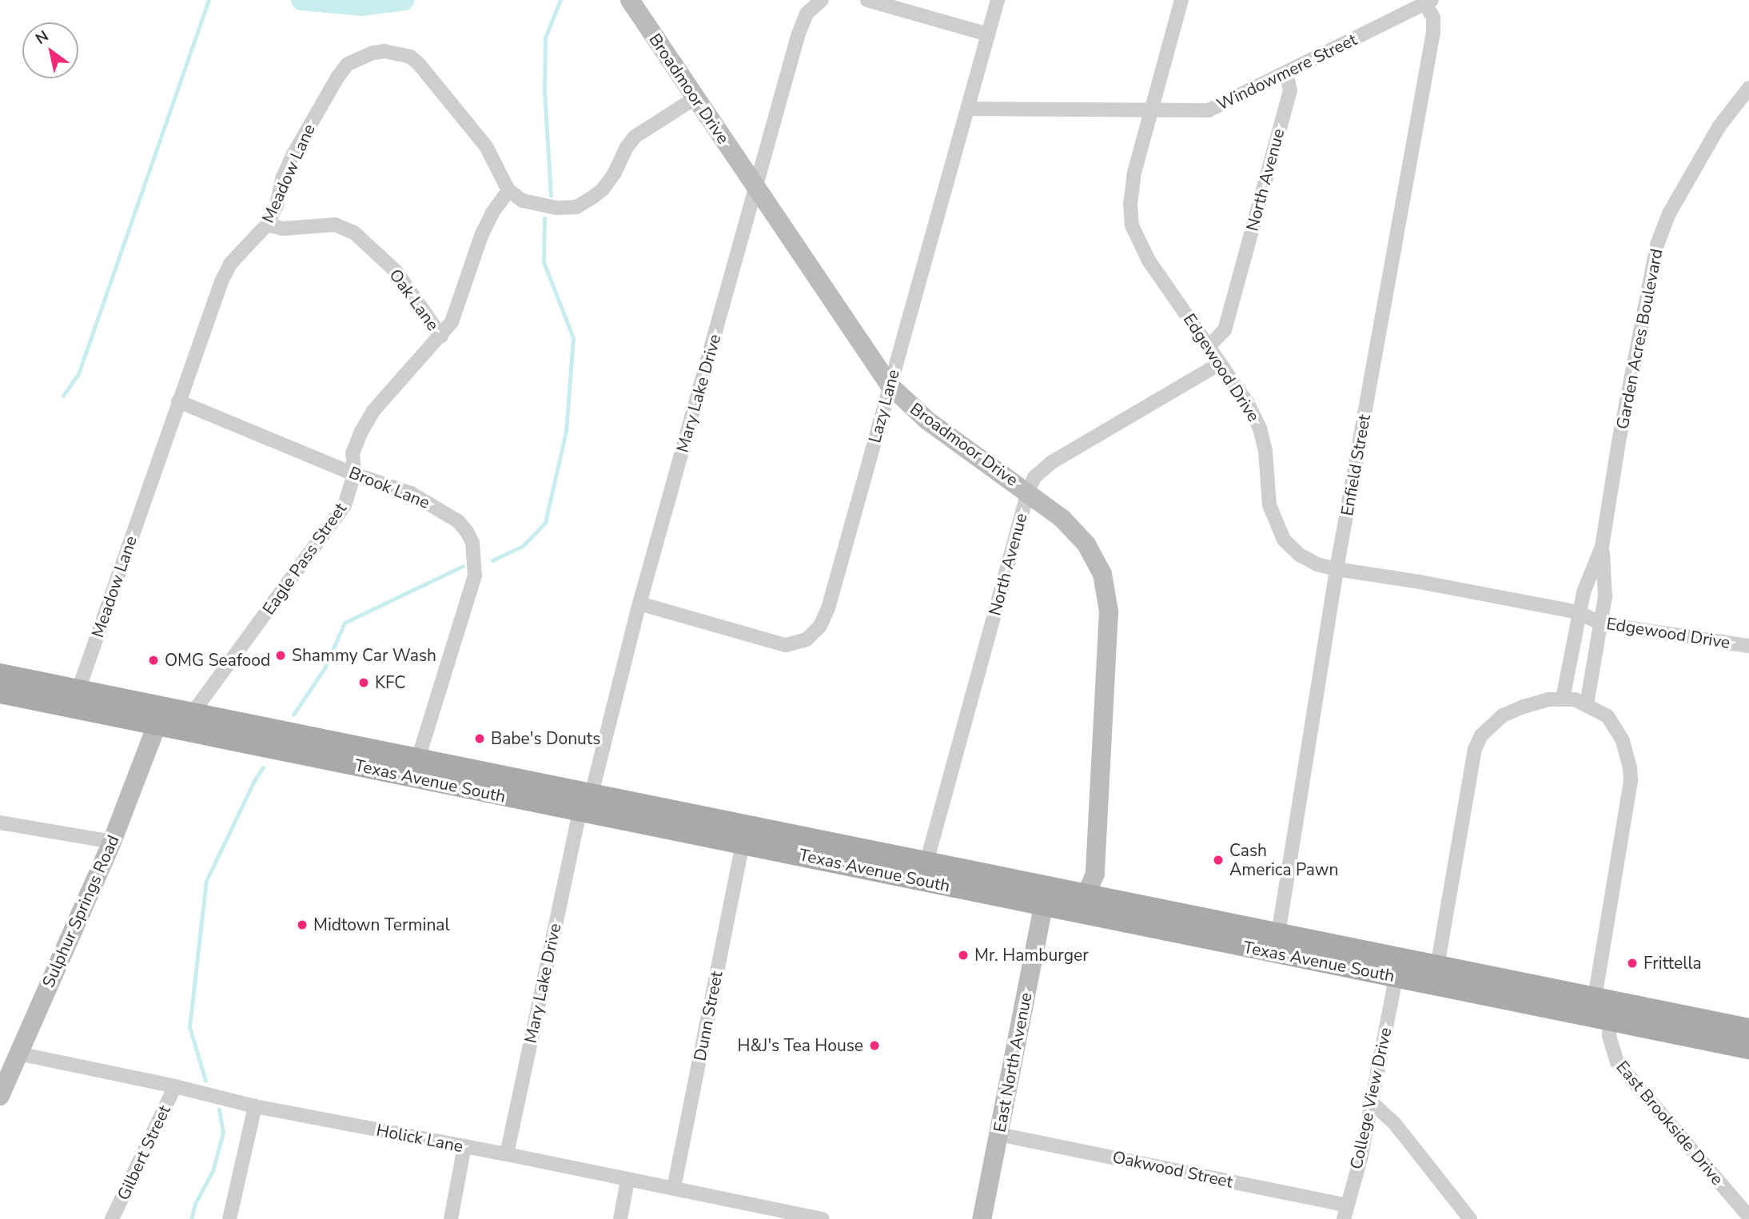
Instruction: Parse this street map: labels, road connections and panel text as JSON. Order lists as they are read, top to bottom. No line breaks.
{"streets":{"main road":["Texas Avenue South"],"street":["Windowmere Street","Broadmoor Drive","Meadow Lane","North Avenue","Oak Lane","Garden Acres Boulevard","Edgewood Drive","Mary Lake Drive","Lazy Lane","Enfield Street","Brook Lane","Eagle Pass Street","Sulphur Springs Road","Dunn Street","East North Avenue","College View Drive","East Brookside Drive","Holick Lane","Gilbert Street","Oakwood Street"]},"crossings":[["Windowmere Street","North Avenue"],["Windowmere Street","Edgewood Drive"],["Windowmere Street","Lazy Lane"],["Windowmere Street","Enfield Street"],["Broadmoor Drive","North Avenue"],["Broadmoor Drive","Mary Lake Drive"],["Broadmoor Drive","Lazy Lane"],["Broadmoor Drive","Texas Avenue South"],["Meadow Lane","Oak Lane"],["Meadow Lane","Brook Lane"],["Meadow Lane","Eagle Pass Street"],["Meadow Lane","Texas Avenue South"],["North Avenue","Edgewood Drive"],["North Avenue","Texas Avenue South"],["Oak Lane","Eagle Pass Street"],["Garden Acres Boulevard","Edgewood Drive"],["Edgewood Drive","Enfield Street"],["Mary Lake Drive","Lazy Lane"],["Mary Lake Drive","Texas Avenue South"],["Mary Lake Drive","Holick Lane"],["Enfield Street","Texas Avenue South"],["Brook Lane","Eagle Pass Street"],["Brook Lane","Texas Avenue South"],["Eagle Pass Street","Texas Avenue South"],["Texas Avenue South","Sulphur Springs Road"],["Texas Avenue South","Dunn Street"],["Texas Avenue South","East North Avenue"],["Texas Avenue South","College View Drive"],["Texas Avenue South","East Brookside Drive"],["Sulphur Springs Road","Holick Lane"],["Dunn Street","Holick Lane"],["East North Avenue","Oakwood Street"],["College View Drive","Oakwood Street"],["Holick Lane","Gilbert Street"]],"places":["Shammy Car Wash","OMG Seafood","KFC","Babe's Donuts","Cash America Pawn","Midtown Terminal","Mr. Hamburger","Frittella","H&J's Tea House"],"north":"top left"}
